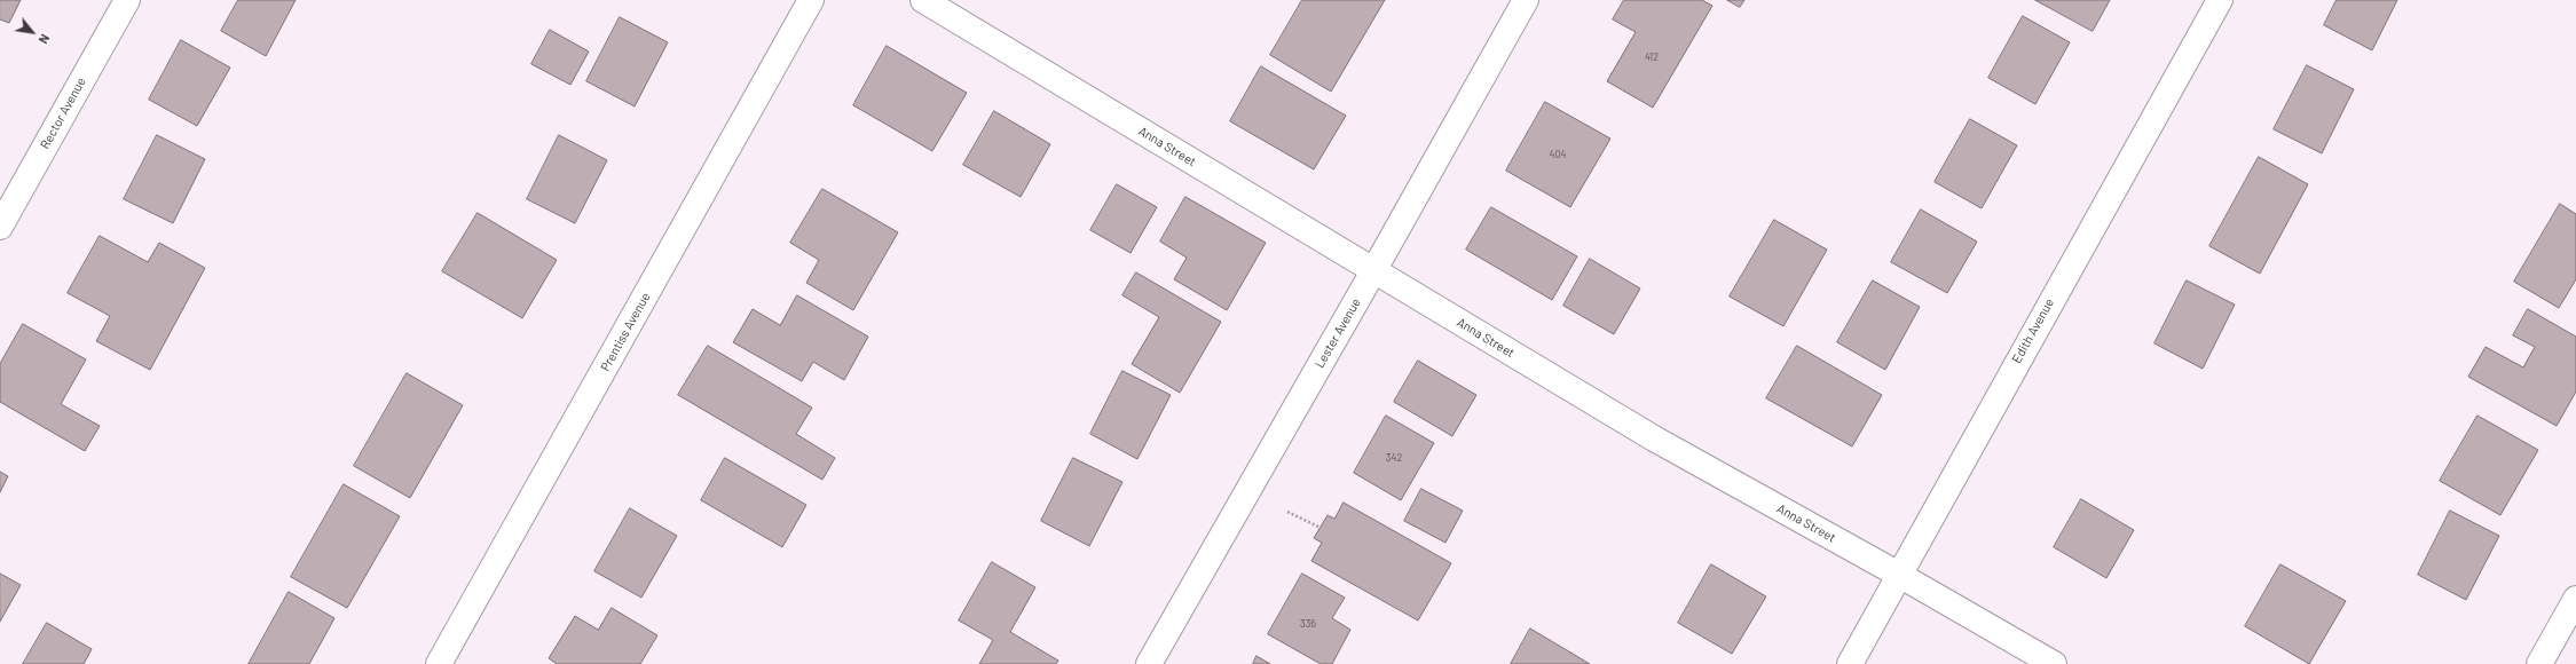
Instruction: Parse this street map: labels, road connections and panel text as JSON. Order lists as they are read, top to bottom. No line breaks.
{"streets":{"street":["Rector Avenue","Anna Street","Edith Avenue","Prentiss Avenue","Lester Avenue"]},"crossings":[["Anna Street","Edith Avenue"],["Anna Street","Lester Avenue"]],"house_numbers":["412","404","342","336"],"north":"bottom right"}
